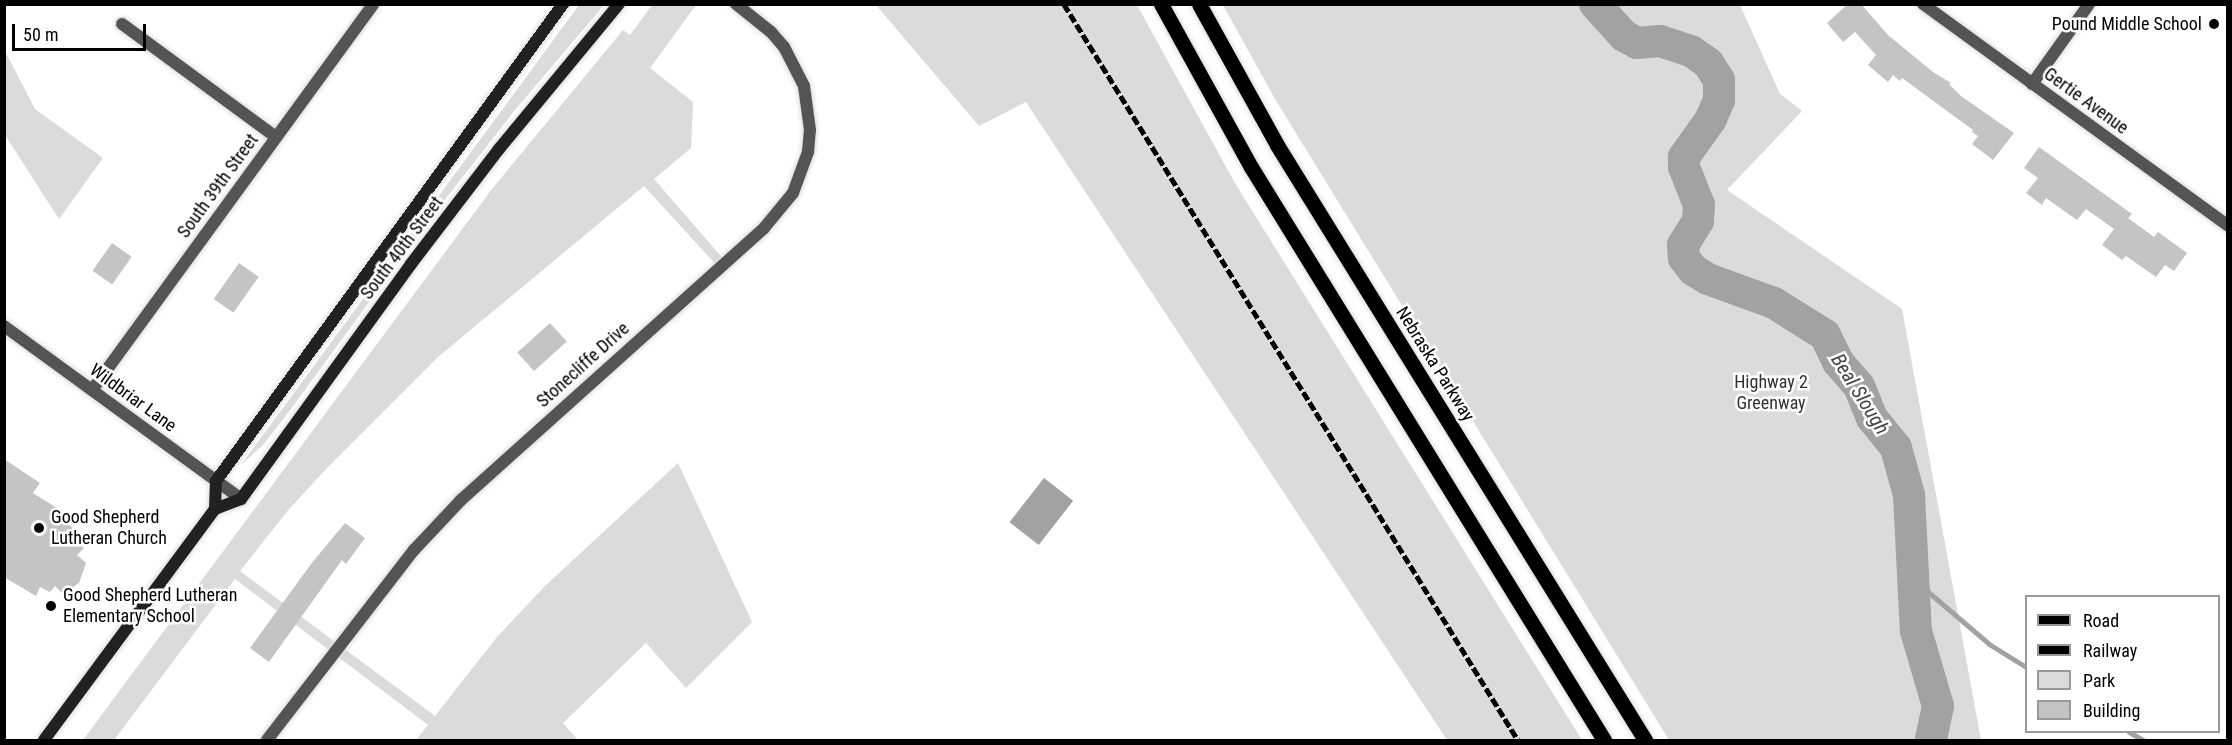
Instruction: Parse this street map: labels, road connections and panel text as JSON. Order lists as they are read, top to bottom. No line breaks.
{"streets":{"main road":["South 40th Street","Nebraska Parkway"],"street":["Gertie Avenue","South 39th Street","Stonecliffe Drive","Wildbriar Lane"]},"crossings":[["South 39th Street","Wildbriar Lane"],["South 40th Street","Wildbriar Lane"]],"water":["Beal Slough"],"parks":["Highway 2 Greenway"],"places":["Pound Middle School","Good Shepherd Lutheran Church","Good Shepherd Lutheran Elementary School"],"legend":["Road","Railway","Park","Building"],"scale_bar":"50 m"}
